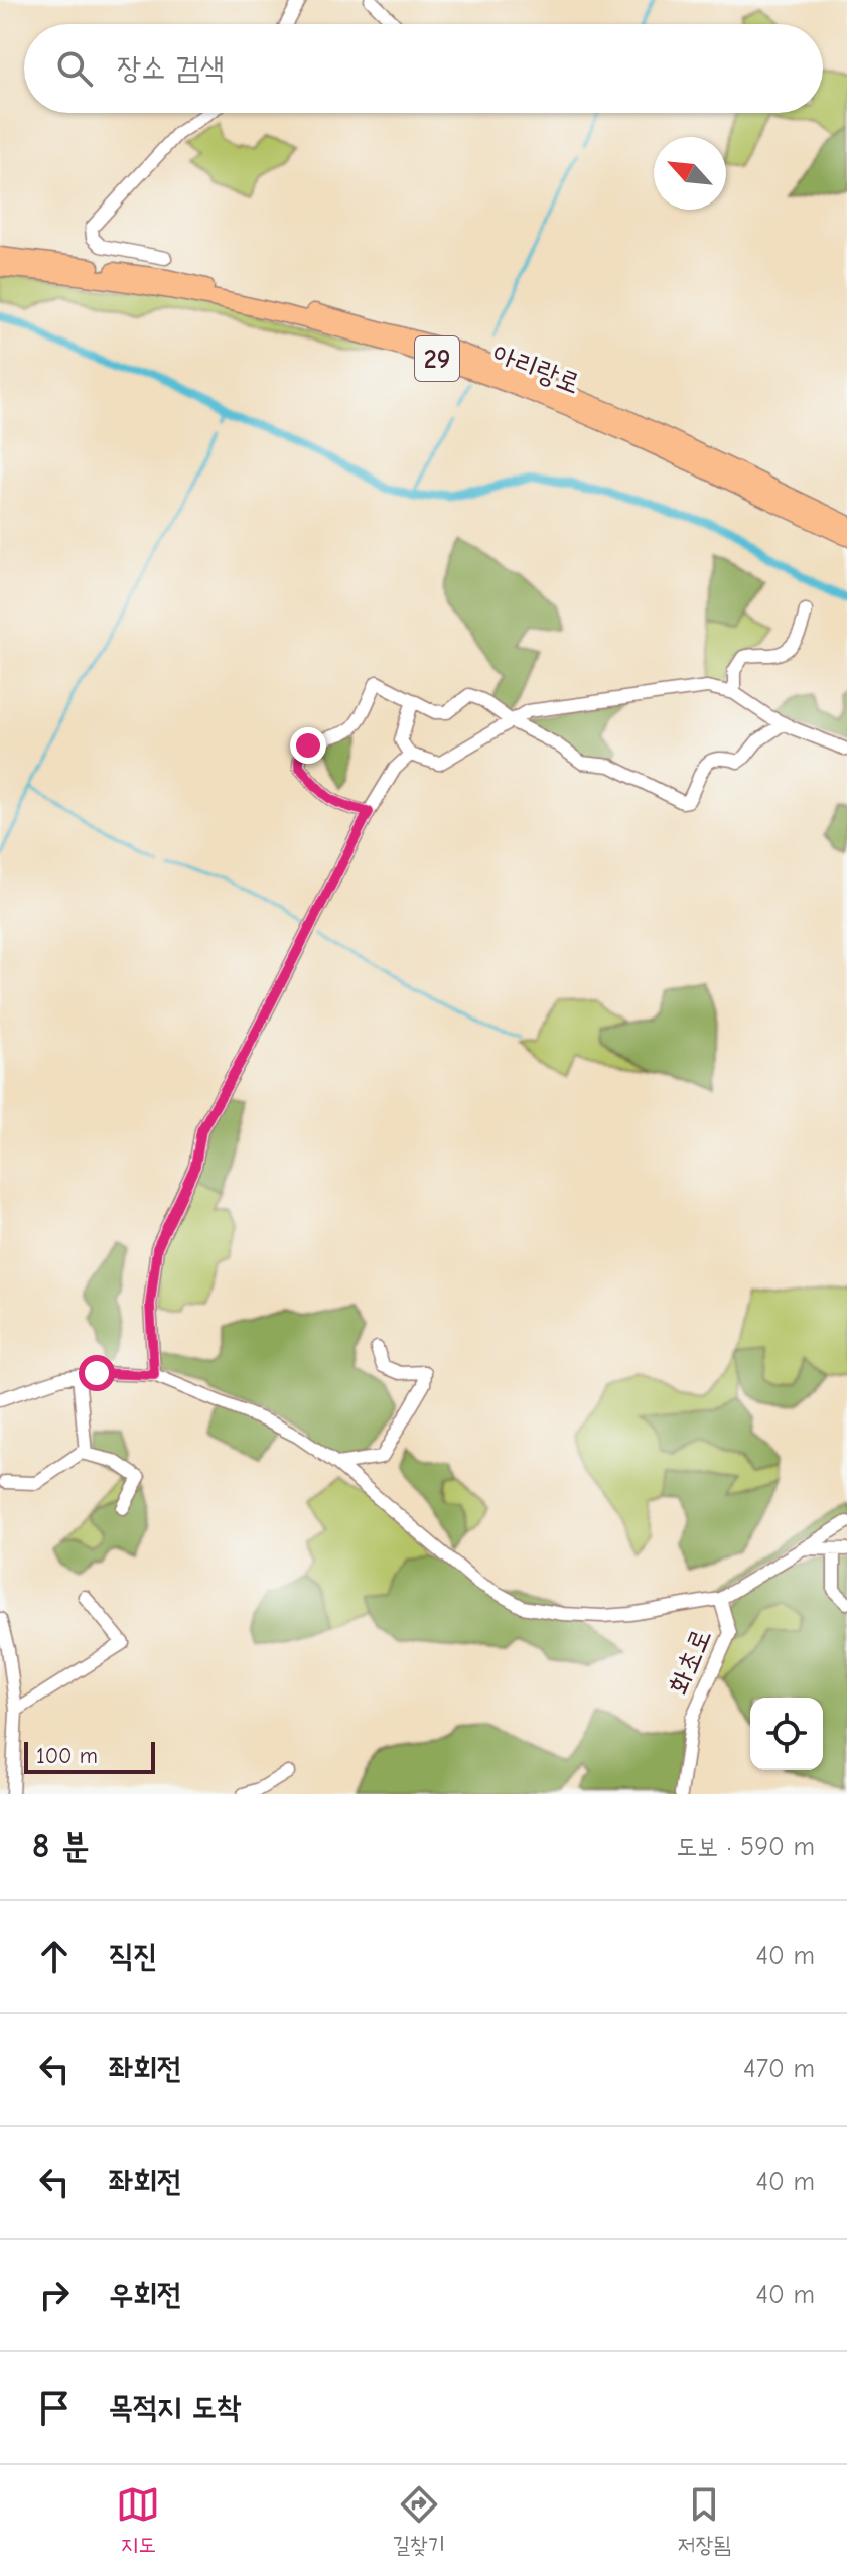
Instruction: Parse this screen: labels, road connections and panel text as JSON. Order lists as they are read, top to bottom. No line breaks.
{"streets":{"main road":["29","아리랑로"],"street":["화초로"]},"scale_bar":"100 m","north":"top left","page":{"search":"장소 검색","scale":"100 m","heading":["8 분","도보 · 590 m"],"list":[["직진","40 m"],["좌회전","470 m"],["좌회전","40 m"],["우회전","40 m"],"목적지 도착"],"nav":["지도","길찾기","저장됨"]}}
